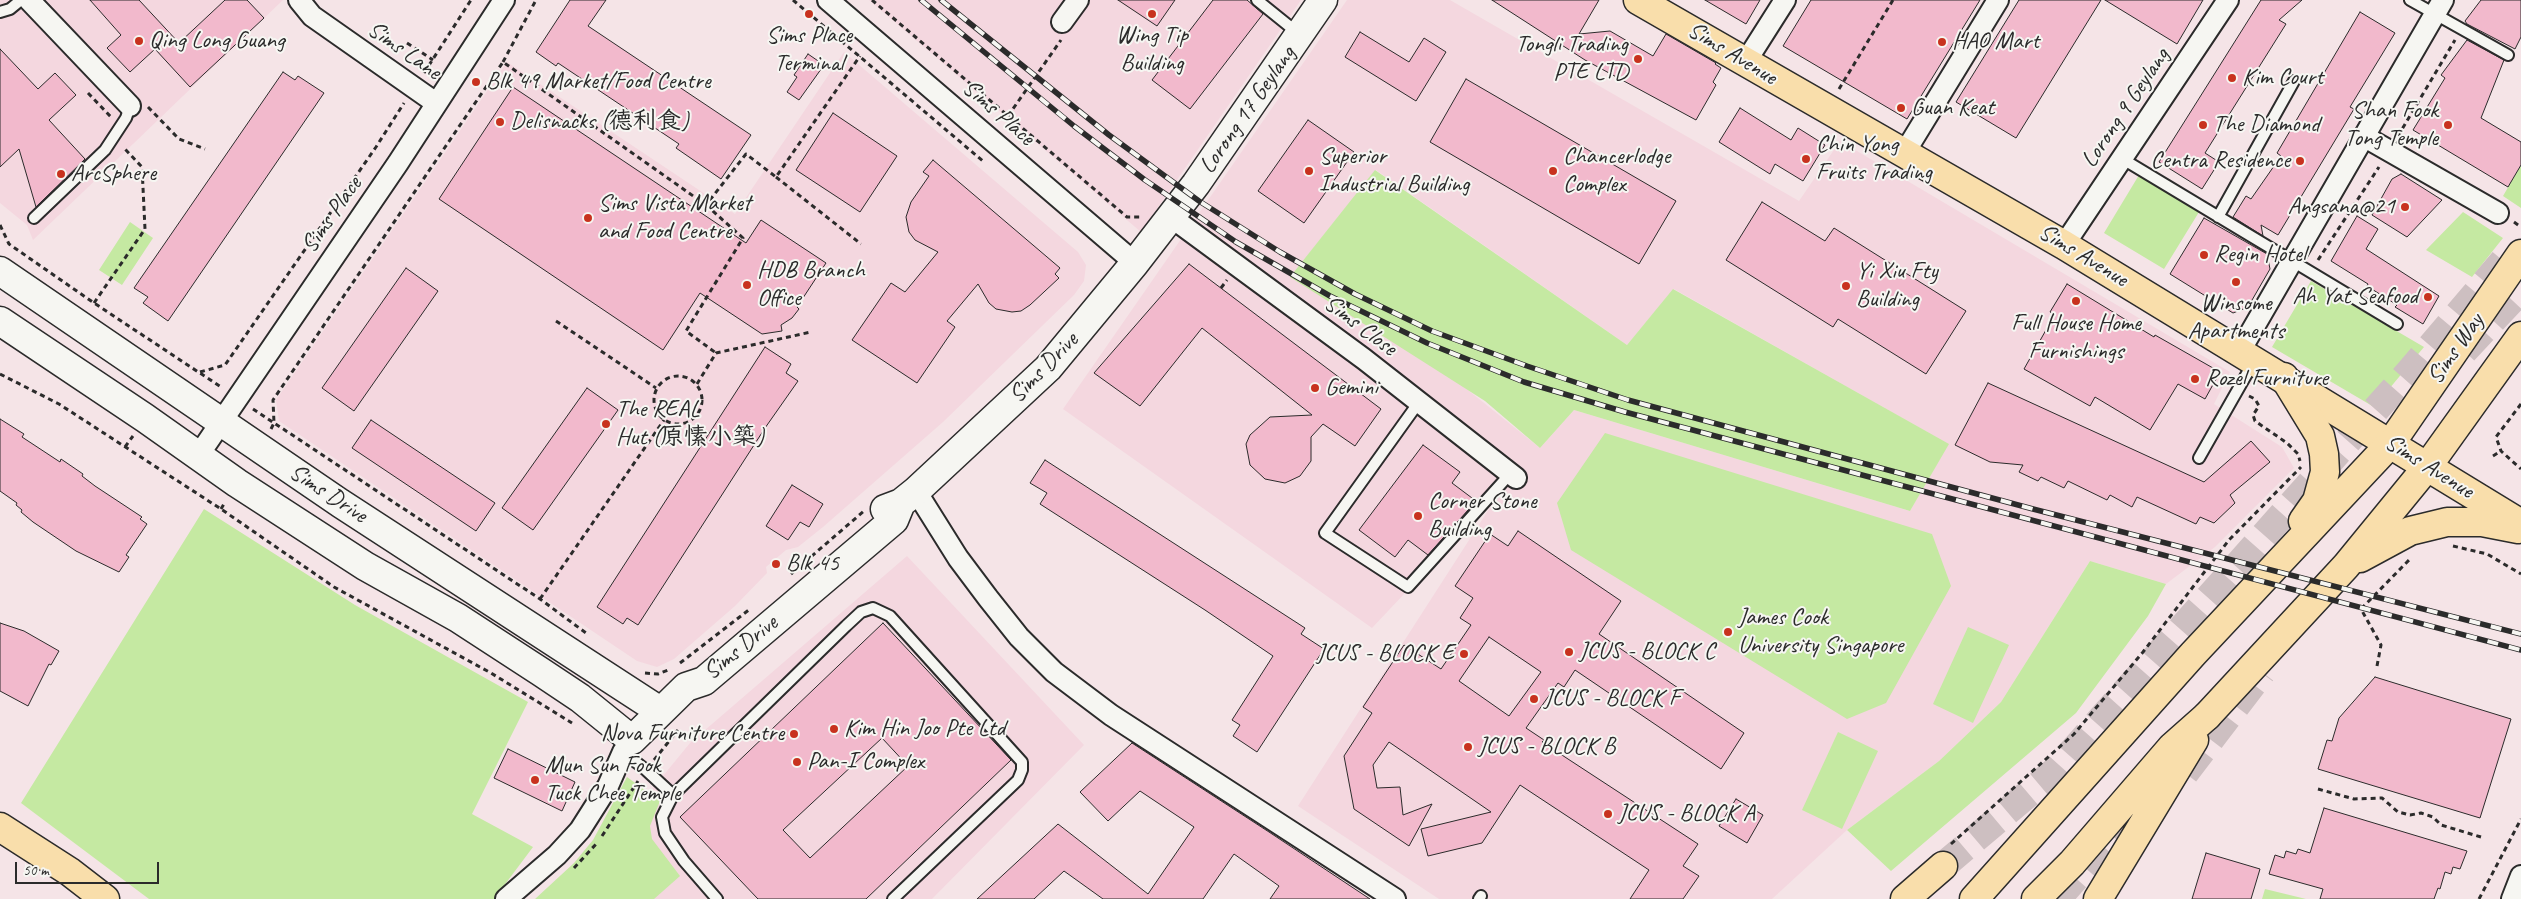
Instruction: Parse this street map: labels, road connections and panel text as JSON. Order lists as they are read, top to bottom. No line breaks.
{"streets":{"main road":["Sims Avenue","Sims Way"],"street":["Sims Lane","Lorong 9 Geylang","Lorong 17 Geylang","Sims Place","Sims Close","Sims Drive"]},"crossings":[["Sims Lane","Sims Place"],["Sims Avenue","Lorong 9 Geylang"],["Sims Avenue","Sims Way"],["Lorong 17 Geylang","Sims Close"],["Lorong 17 Geylang","Sims Drive"],["Sims Place","Sims Drive"],["Sims Close","Sims Drive"]],"places":["Sims Place Terminal","Wing Tip Building","Qing Long Guang","HAO Mart","Tongli Trading PTE LTD","Kim Court","Blk 49 Market/Food Centre","Guan Keat","Delisnacks (德利食)","The Diamond","Shan Fook Tong Temple","Chin Yong Fruits Trading","Centra Residence","Superior Industrial Building","Chancerlodge Complex","ArcSphere","Angsana@21","Sims Vista Market and Food Centre","Regin Hotel","Winsome Apartments","HDB Branch Office","Yi Xiu Fty Building","Ah Yat Seafood","Full House Home Furnishings","Rozel Furniture","Gemini","The REAL Hut (原愫小築)","Corner Stone Building","Blk 45","James Cook University Singapore","JCUS - BLOCK C","JCUS - BLOCK E","JCUS - BLOCK F","Kim Hin Joo Pte Ltd","Nova Furniture Centre","JCUS - BLOCK B","Pan-I Complex","Mun Sun Fook Tuck Chee Temple","JCUS - BLOCK A"],"scale_bar":"50 m"}
